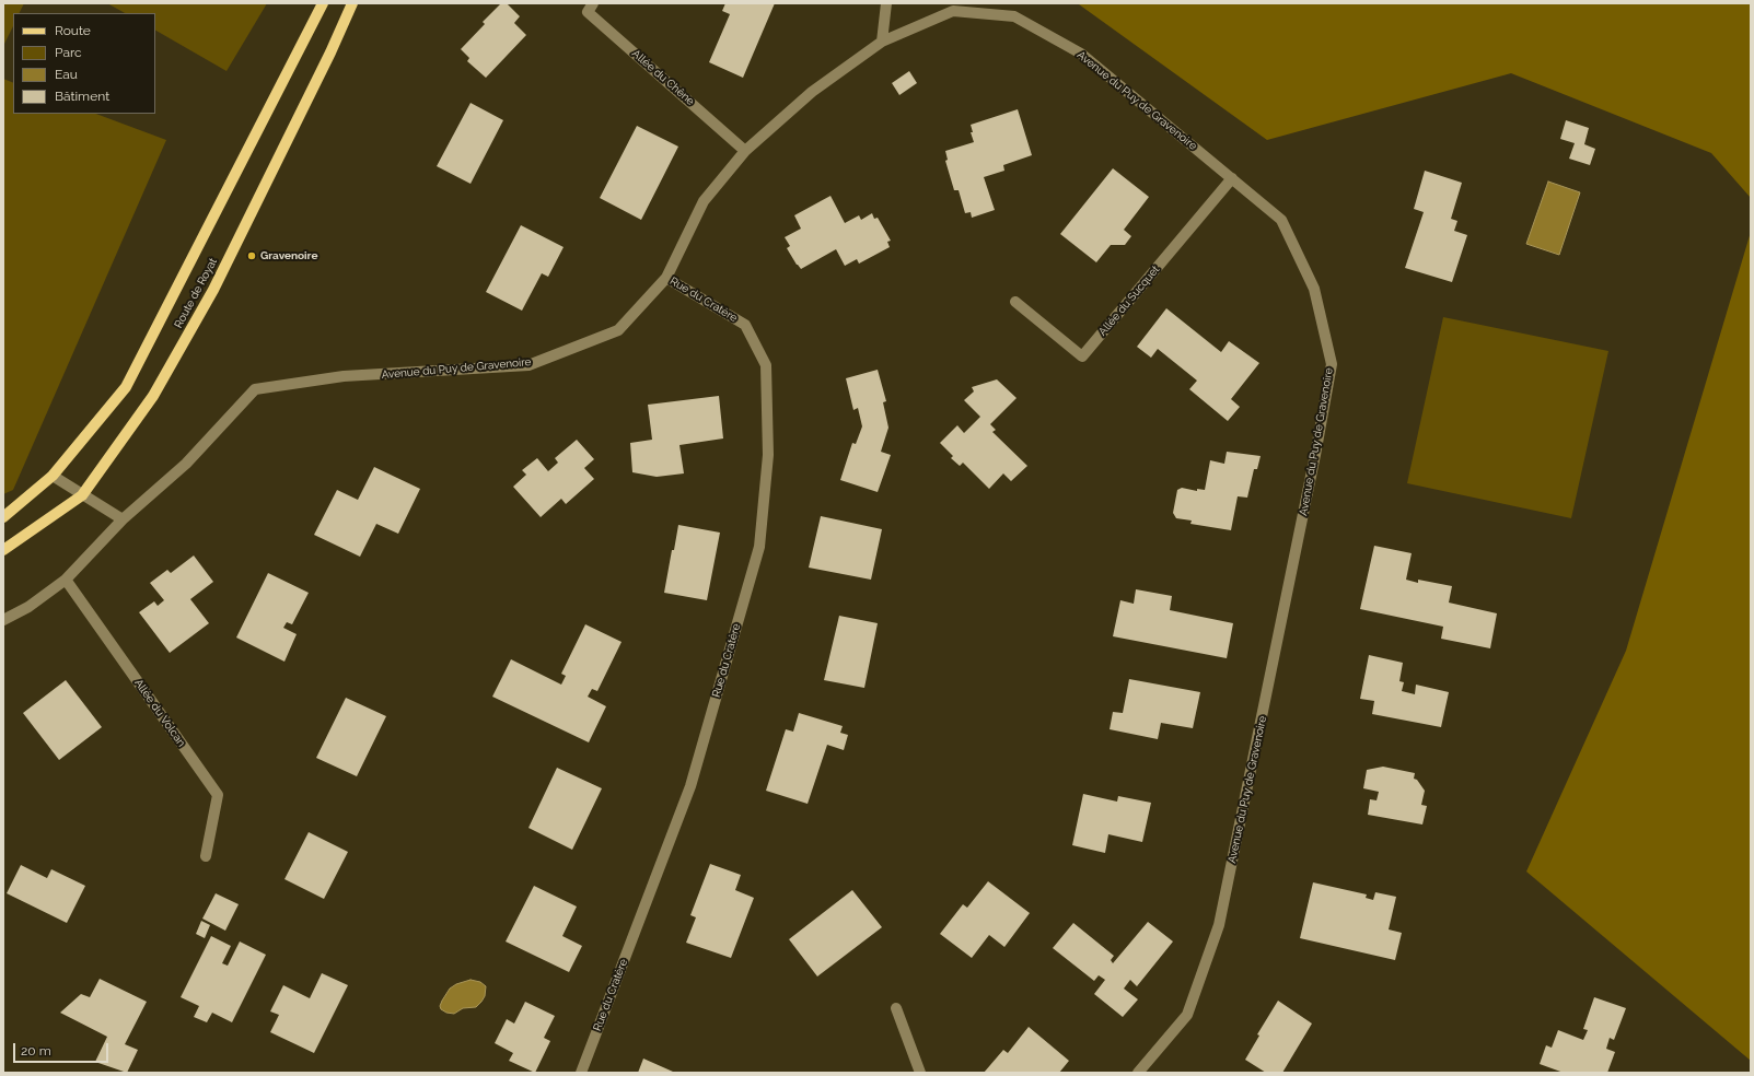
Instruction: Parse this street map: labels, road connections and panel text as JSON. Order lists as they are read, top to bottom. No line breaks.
{"streets":{"main road":["Route de Royat"],"street":["Allée du Chêne","Avenue du Puy de Gravenoire","Rue du Cratère","Allée du Sucquet","Allée du Volcan"]},"crossings":[["Allée du Chêne","Avenue du Puy de Gravenoire"],["Avenue du Puy de Gravenoire","Rue du Cratère"],["Avenue du Puy de Gravenoire","Allée du Sucquet"],["Avenue du Puy de Gravenoire","Allée du Volcan"]],"places":["Gravenoire"],"legend":["Route","Parc","Eau","Bâtiment"],"scale_bar":"20 m"}
